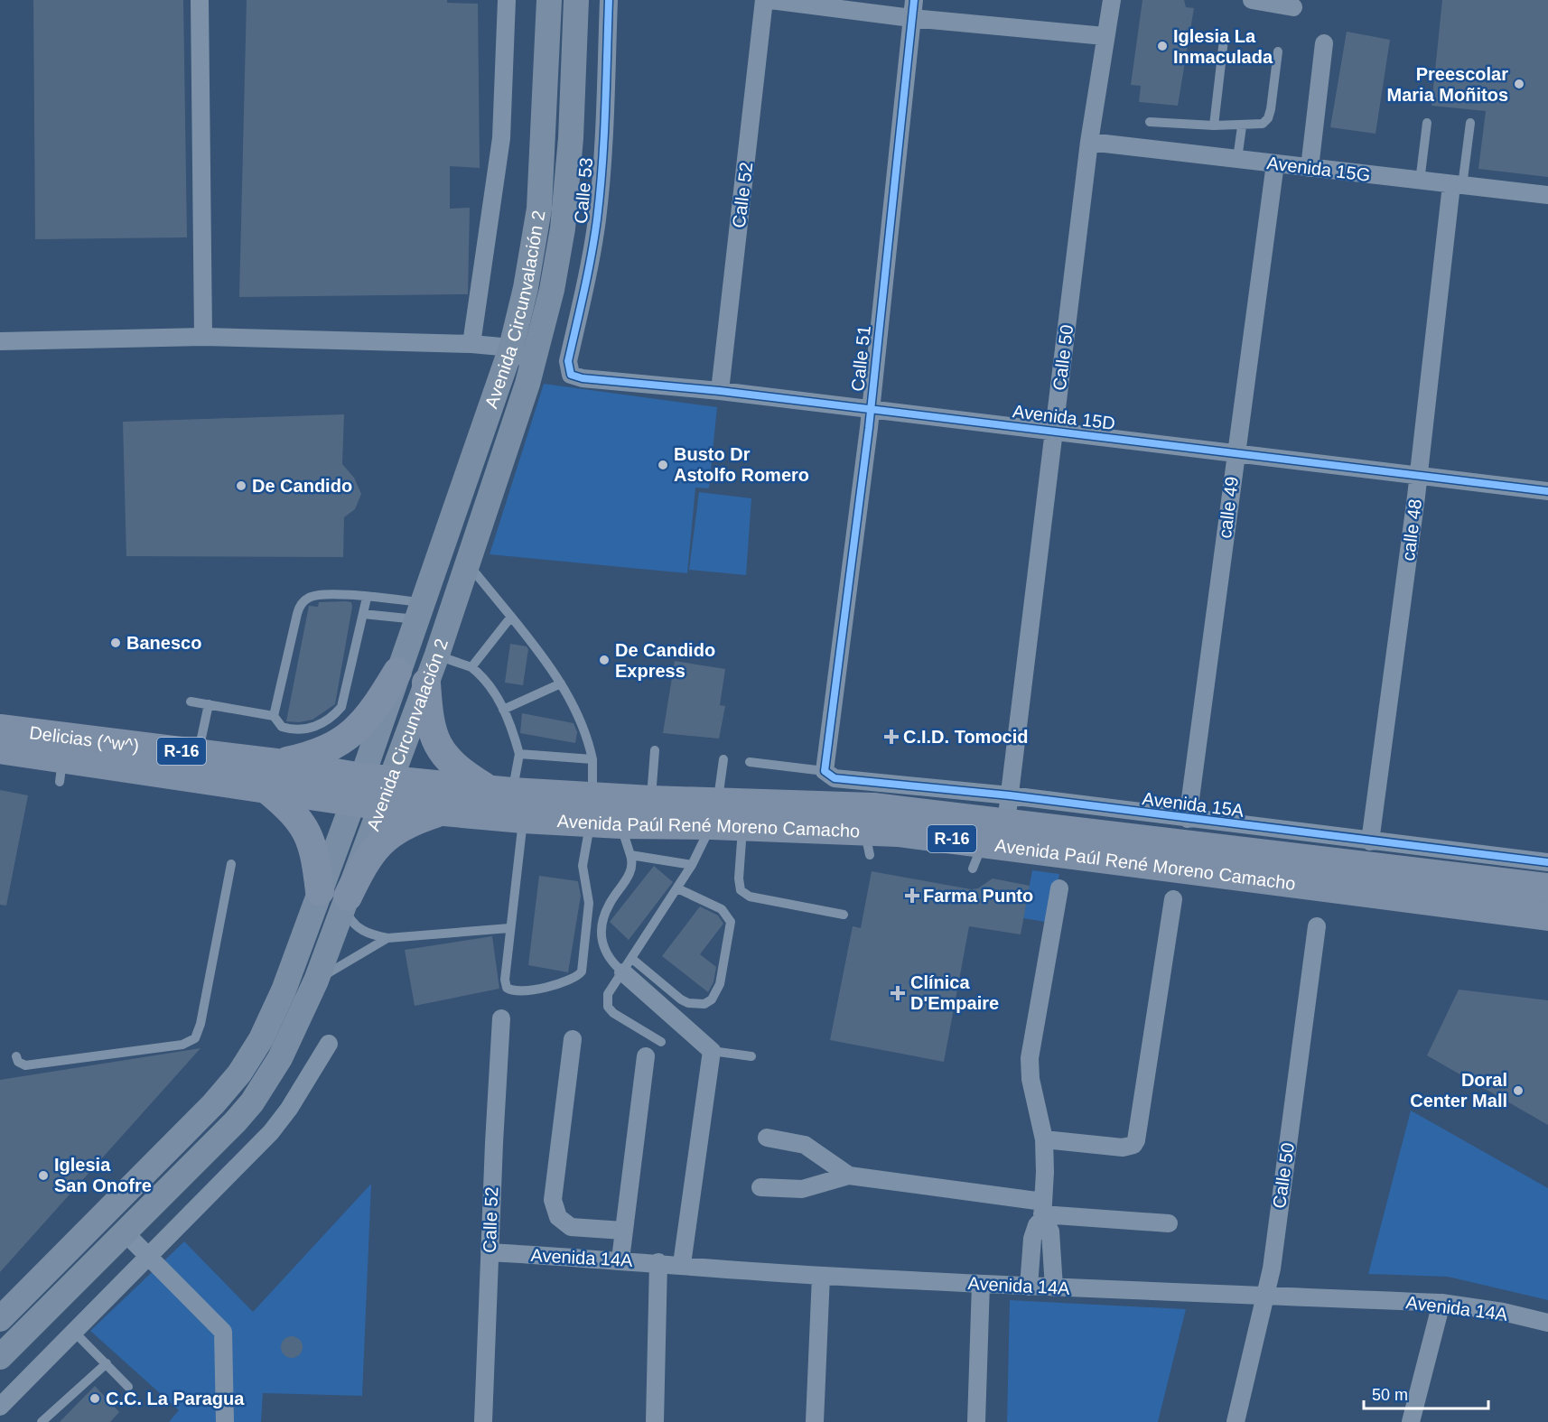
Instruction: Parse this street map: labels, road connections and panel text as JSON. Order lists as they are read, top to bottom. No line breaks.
{"streets":{"main road":["Avenida Circunvalación 2","Delicias (^w^)","R-16","Avenida Paúl René Moreno Camacho"],"street":["Avenida 15G","Calle 53","Calle 52","Calle 50","Calle 51","Avenida 15D","calle 49","calle 48","Avenida 15A","Avenida 14A"]},"crossings":[["Avenida 15G","Calle 50"],["Avenida 15G","calle 49"],["Avenida 15G","calle 48"],["Calle 53","Avenida 15D"],["Calle 52","Avenida 15D"],["Calle 52","Avenida 14A"],["Avenida Circunvalación 2","Delicias (^w^)"],["Avenida Circunvalación 2","Avenida Paúl René Moreno Camacho"],["Calle 50","Avenida 15D"],["Calle 50","Avenida 15A"],["Calle 50","Avenida Paúl René Moreno Camacho"],["Calle 50","Avenida 14A"],["Calle 51","Avenida 15D"],["Calle 51","Avenida 15A"],["Avenida 15D","calle 49"],["Avenida 15D","calle 48"],["calle 49","Avenida 15A"],["calle 48","Avenida 15A"],["Delicias (^w^)","Avenida Paúl René Moreno Camacho"]],"places":{"other":["Iglesia La Inmaculada","Preescolar Maria Moñitos","Busto Dr Astolfo Romero","De Candido","Banesco","De Candido Express","Doral Center Mall","Iglesia San Onofre","C.C. La Paragua"],"health":["C.I.D. Tomocid","Farma Punto","Clínica D'Empaire"]},"scale_bar":"50 m"}
